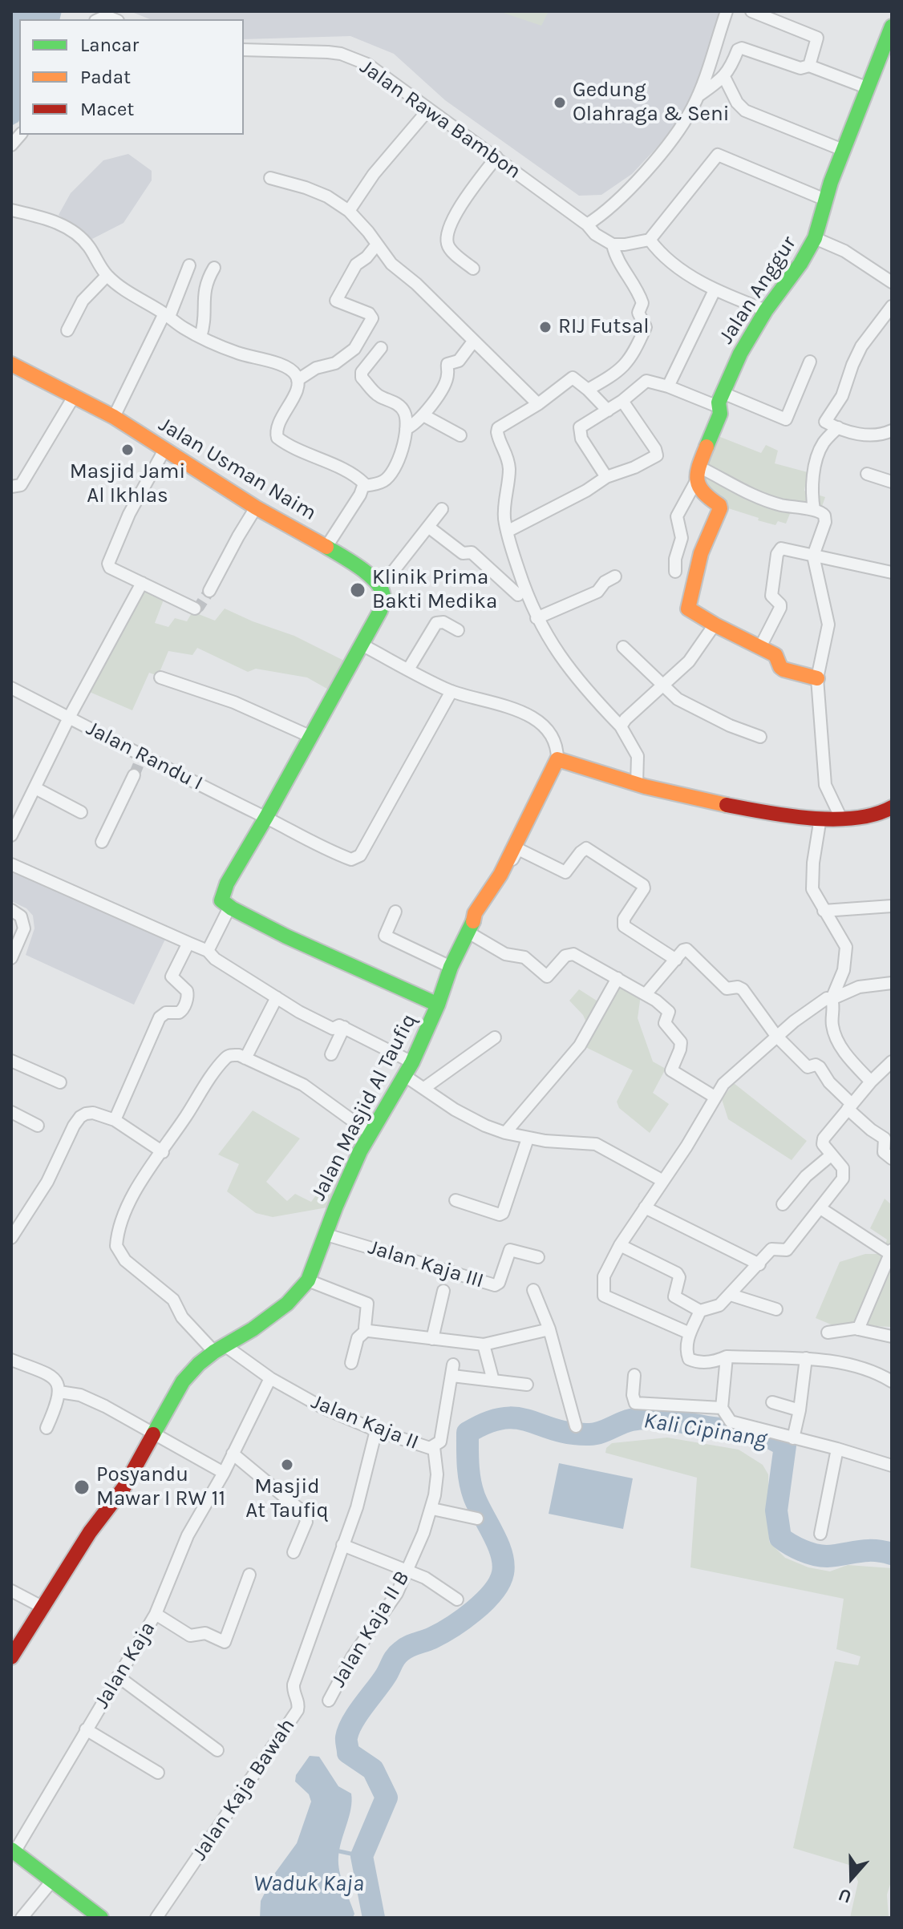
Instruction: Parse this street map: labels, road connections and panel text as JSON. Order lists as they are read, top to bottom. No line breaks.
{"streets":{"street":["Jalan Rawa Bambon","Jalan Anggur","Jalan Usman Naim","Jalan Randu I","Jalan Masjid Al Taufiq","Jalan Kaja III","Jalan Kaja II","Jalan Kaja II B","Jalan Kaja","Jalan Kaja Bawah"]},"crossings":[["Jalan Masjid Al Taufiq","Jalan Kaja III"],["Jalan Masjid Al Taufiq","Jalan Kaja II"],["Jalan Kaja II","Jalan Kaja II B"],["Jalan Kaja II","Jalan Kaja"],["Jalan Kaja II","Jalan Kaja Bawah"]],"water":["Kali Cipinang","Waduk Kaja"],"places":["Gedung Olahraga & Seni","RIJ Futsal","Masjid Jami Al Ikhlas","Klinik Prima Bakti Medika","Masjid At Taufiq","Posyandu Mawar I RW 11"],"legend":["Lancar","Padat","Macet"],"north":"bottom"}
